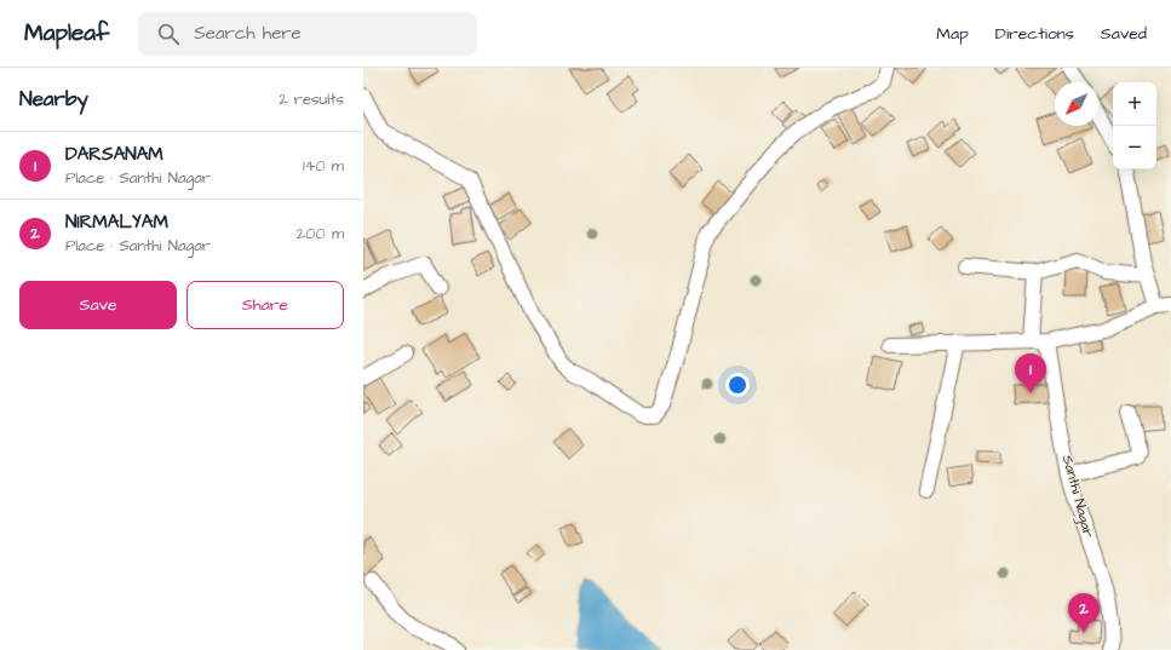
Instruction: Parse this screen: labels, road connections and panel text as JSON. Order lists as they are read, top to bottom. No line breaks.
{"streets":{"street":["Santhi Nagar"]},"north":"bottom left","page":{"header":"Mapleaf","search":"Search here","nav":["Map","Directions","Saved"],"heading":["Nearby","2 results"],"map_buttons":["+","−"],"list":[{"mark":"1","name":"DARSANAM","note":"Place · Santhi Nagar","value":"140 m"},{"mark":"2","name":"NIRMALYAM","note":"Place · Santhi Nagar","value":"200 m"}],"buttons":["Save","Share"],"pins":["1","2"]}}
